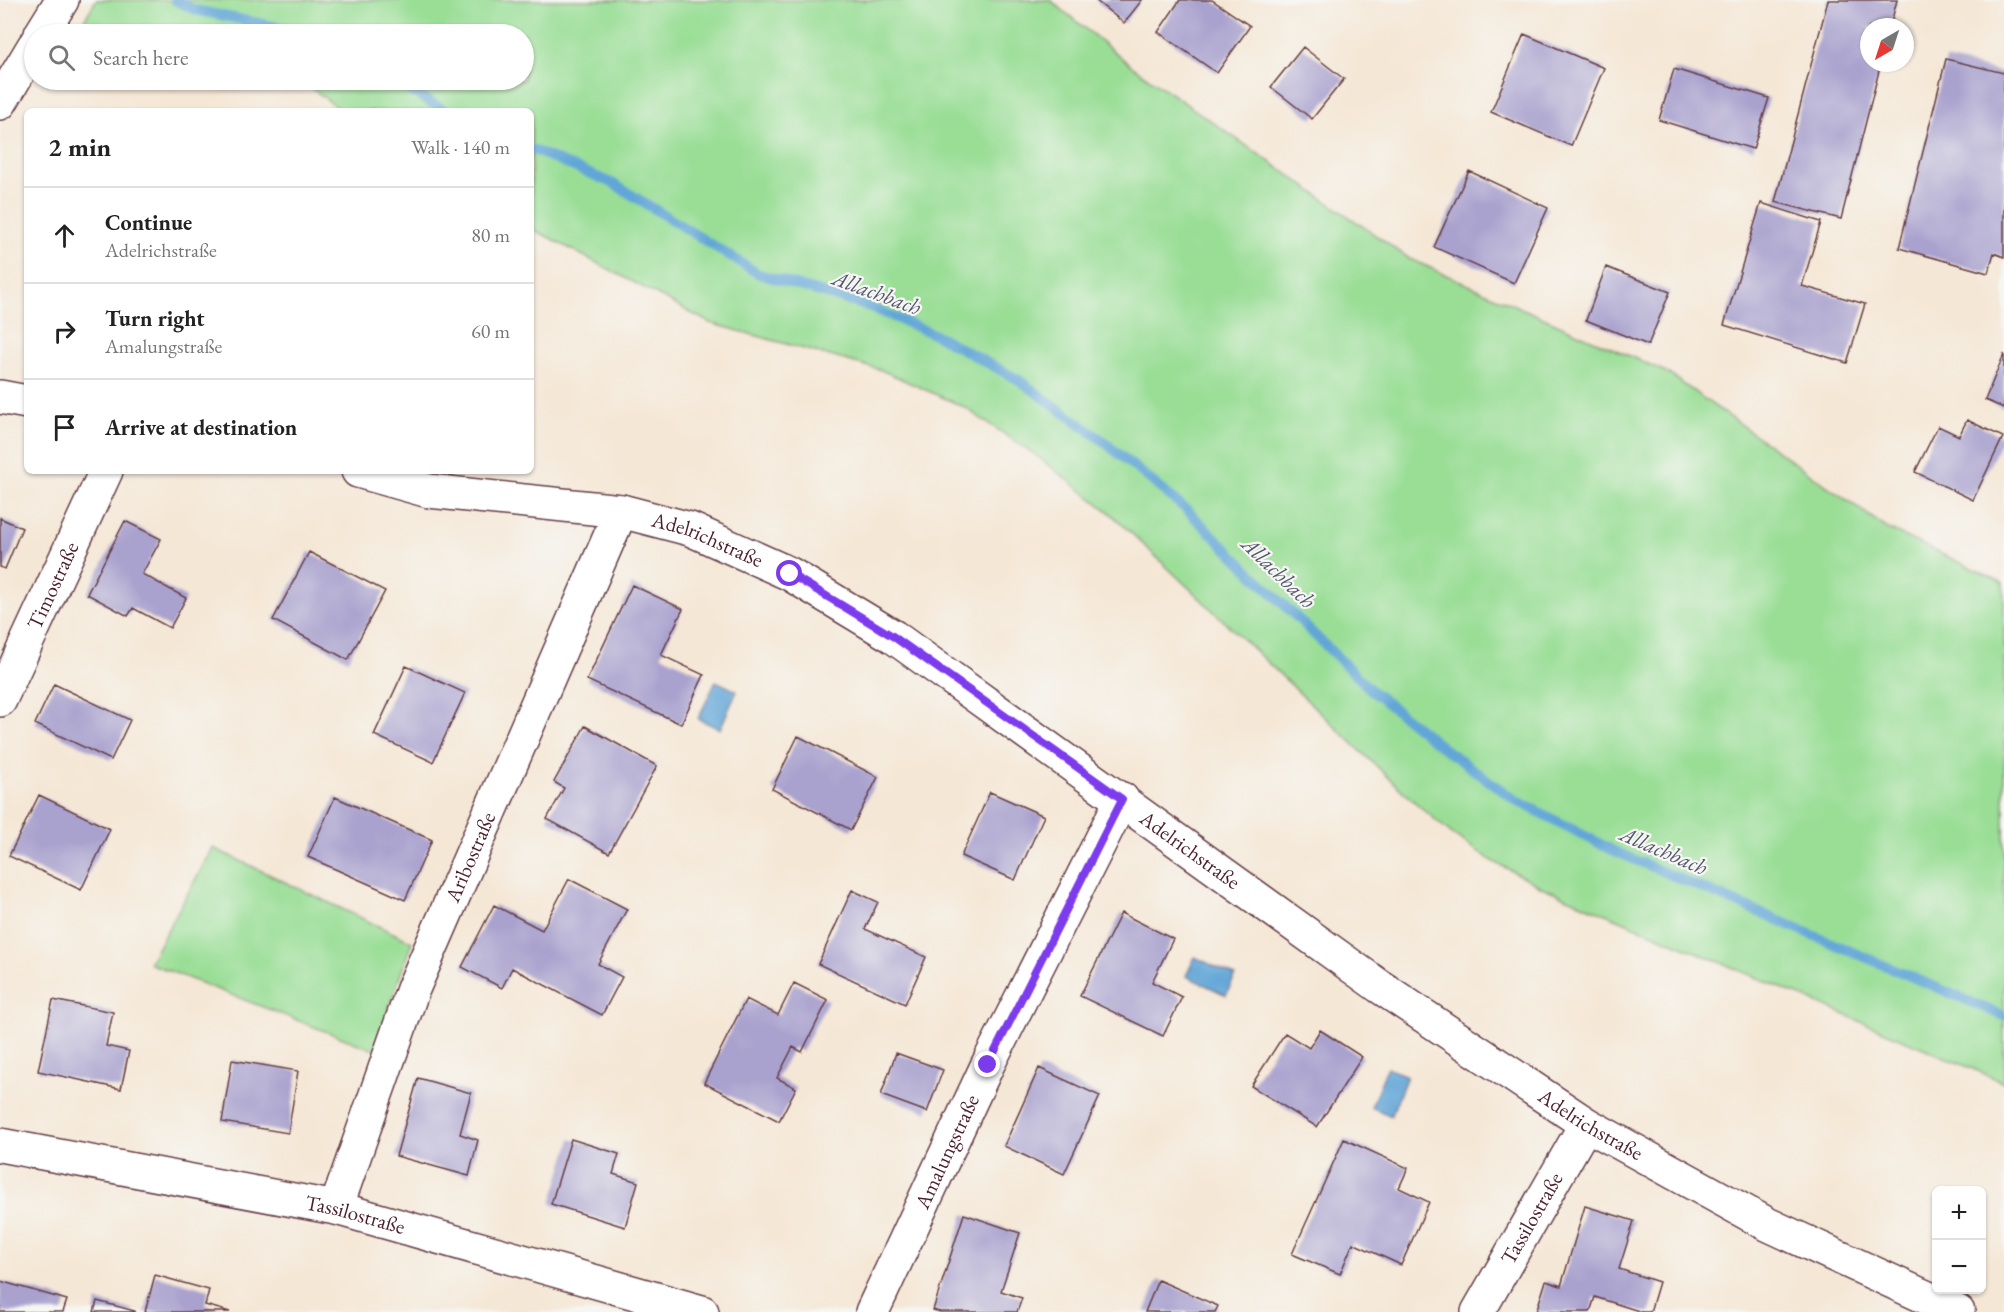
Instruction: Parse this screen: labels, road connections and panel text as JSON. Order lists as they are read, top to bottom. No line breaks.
{"streets":{"street":["Adelrichstraße","Timostraße","Aribostraße","Amalungstraße","Tassilostraße"]},"crossings":[["Adelrichstraße","Aribostraße"],["Adelrichstraße","Amalungstraße"],["Adelrichstraße","Tassilostraße"],["Aribostraße","Tassilostraße"]],"water":["Allachbach"],"north":"bottom left","page":{"search":"Search here","heading":["2 min","Walk · 140 m"],"list":[["Continue","Adelrichstraße","80 m"],["Turn right","Amalungstraße","60 m"],"Arrive at destination"],"map_buttons":["+","−"]}}
